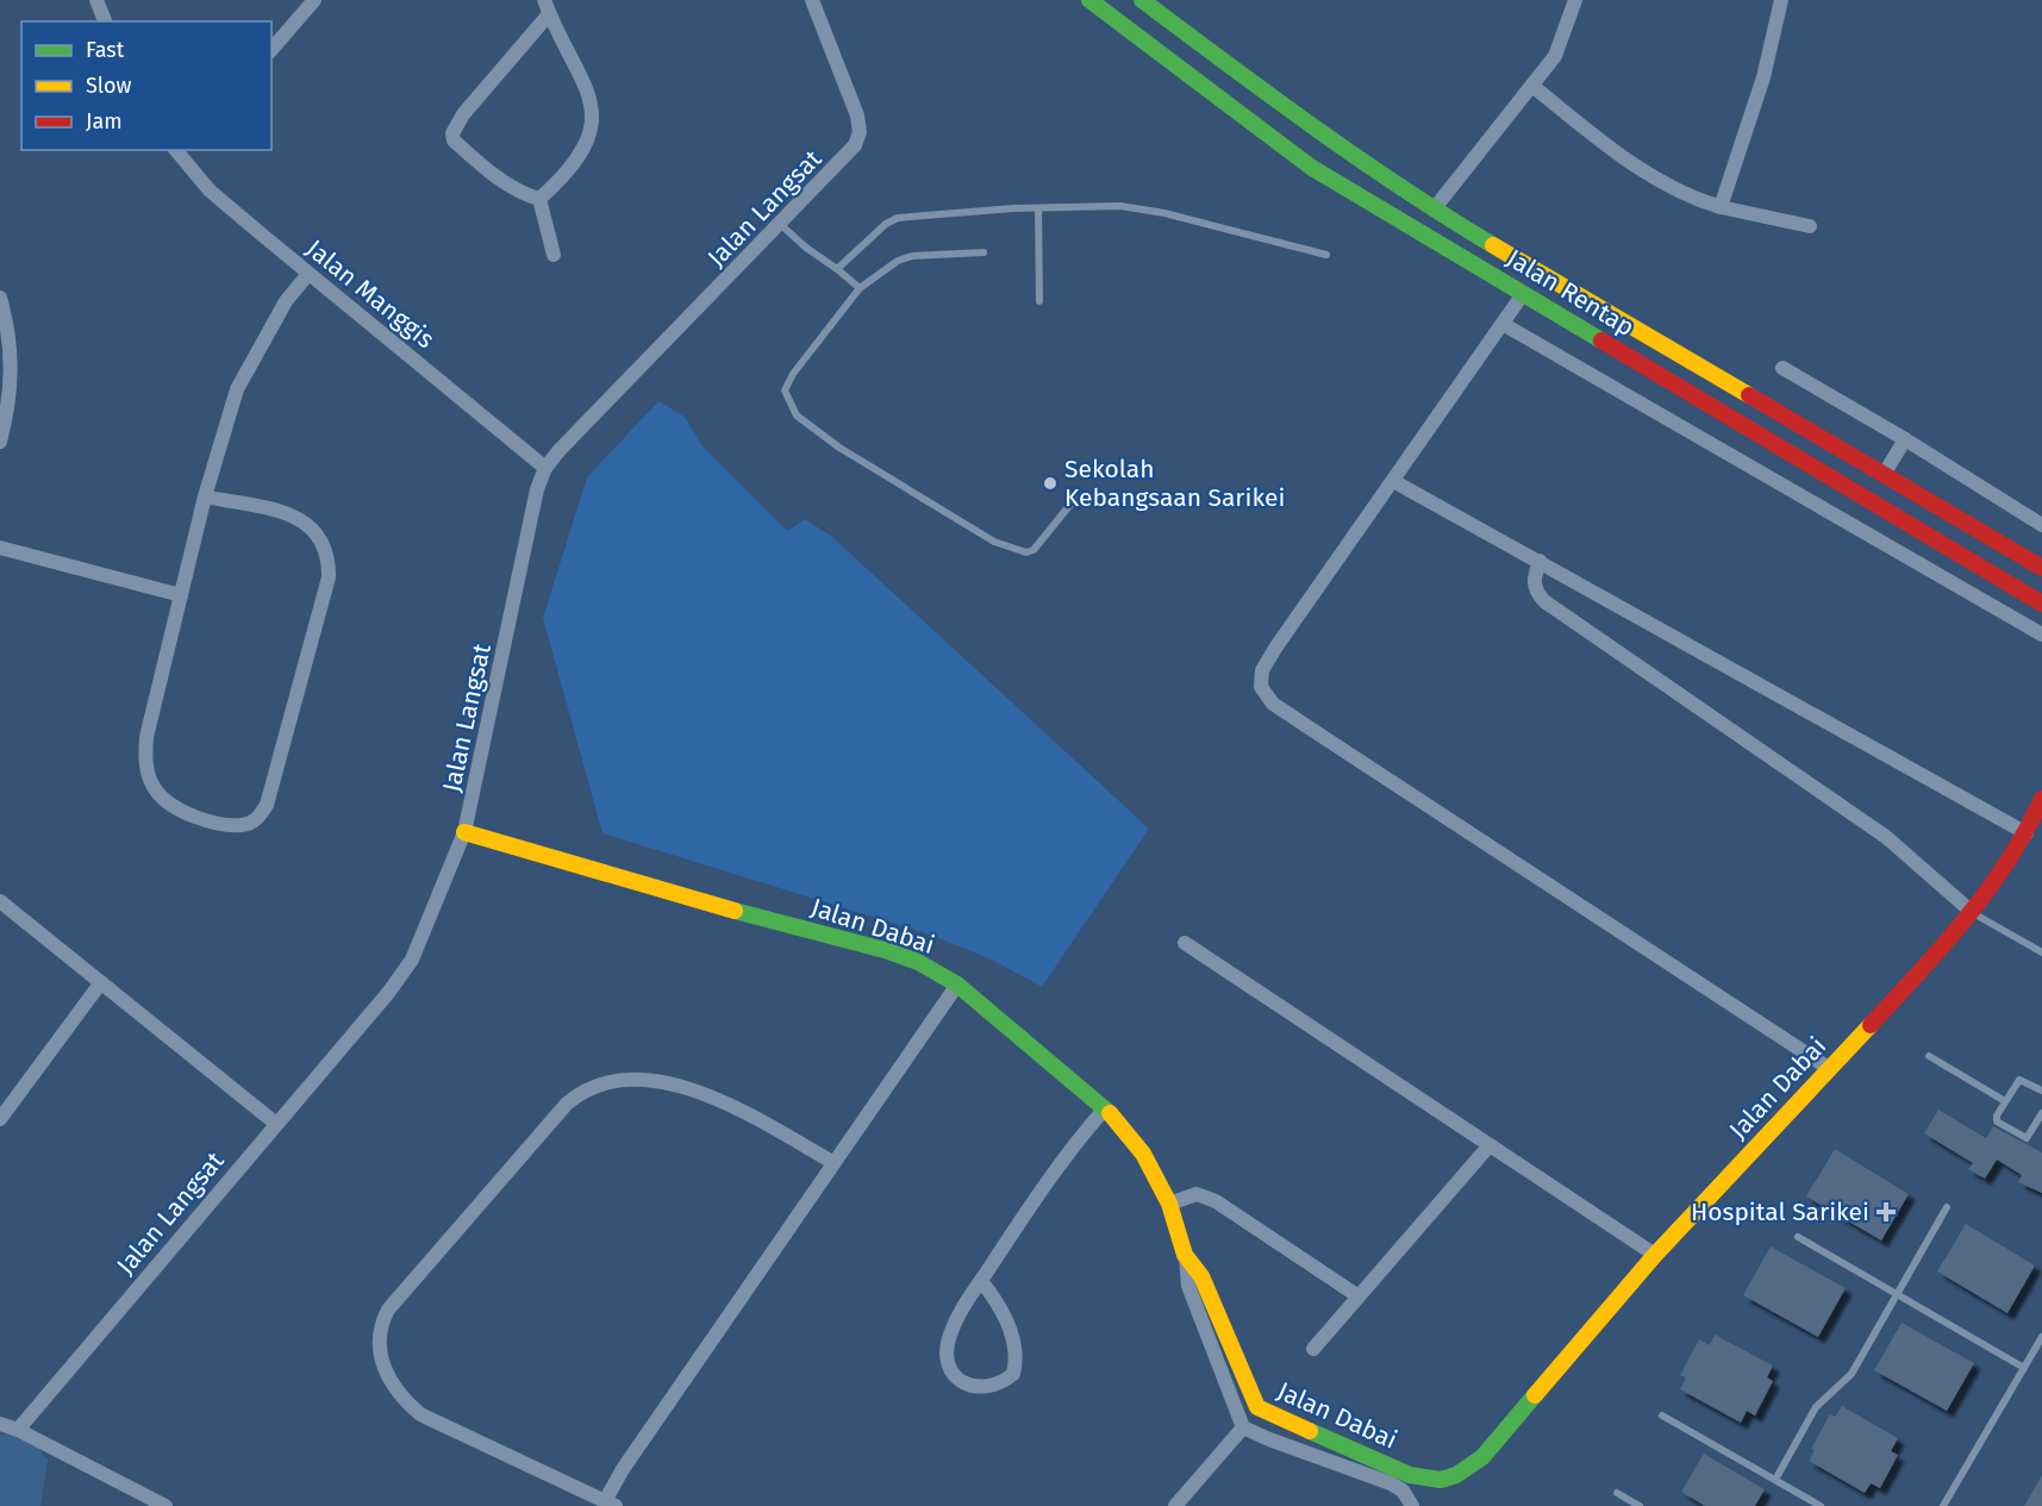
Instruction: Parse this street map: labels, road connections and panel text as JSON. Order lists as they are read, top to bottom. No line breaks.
{"streets":{"main road":["Jalan Rentap","Jalan Dabai"],"street":["Jalan Langsat","Jalan Manggis"]},"crossings":[["Jalan Langsat","Jalan Manggis"],["Jalan Langsat","Jalan Dabai"]],"places":{"other":["Sekolah Kebangsaan Sarikei"],"health":["Hospital Sarikei"]},"legend":["Fast","Slow","Jam"]}
